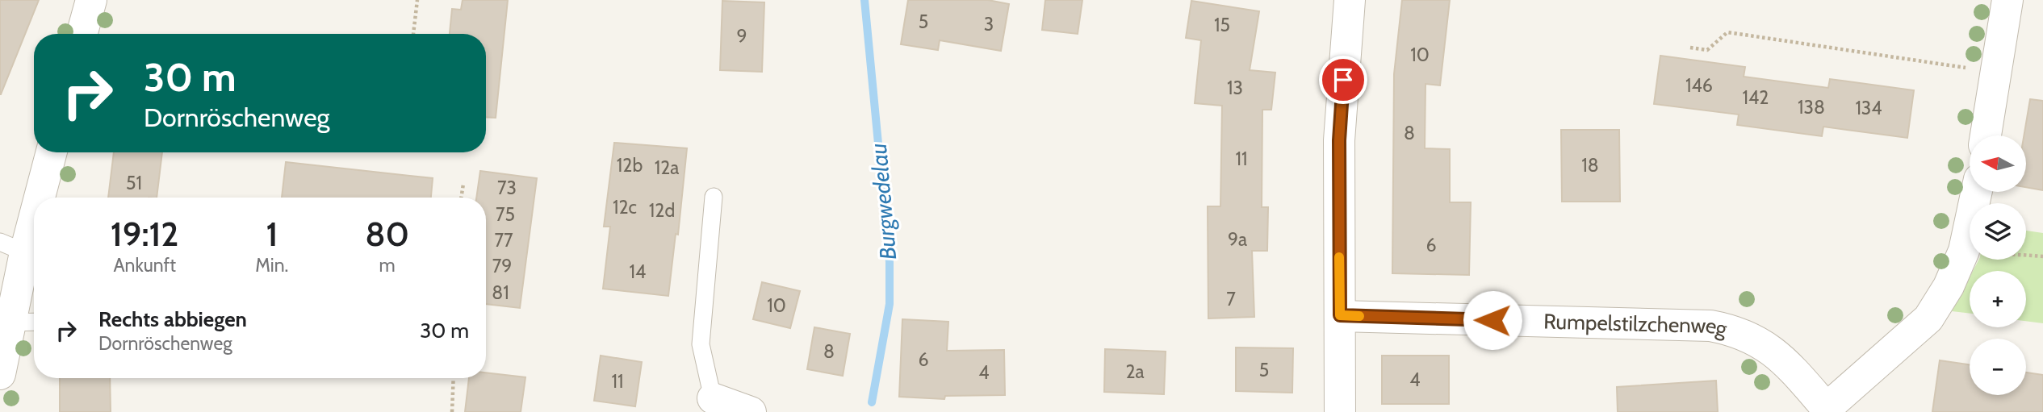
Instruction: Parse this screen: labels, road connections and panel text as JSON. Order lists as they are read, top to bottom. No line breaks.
{"streets":{"street":["Rumpelstilzchenweg"]},"water":["Burgwedelau"],"house_numbers":["5","3","15","9","10","146","13","142","138","134","8","11","12b","18","12a","51","73","12c","12d","75","9a","77","6","79","14","81","7","10","8","6","5","2a","4","4","11"],"north":"left","page":{"turn":["30 m","Dornröschenweg"],"map_buttons":["+","−"],"eta":["19:12","Ankunft","1","Min.","80","m"],"list":[{"name":"Rechts abbiegen","note":"Dornröschenweg","value":"30 m"}]}}
